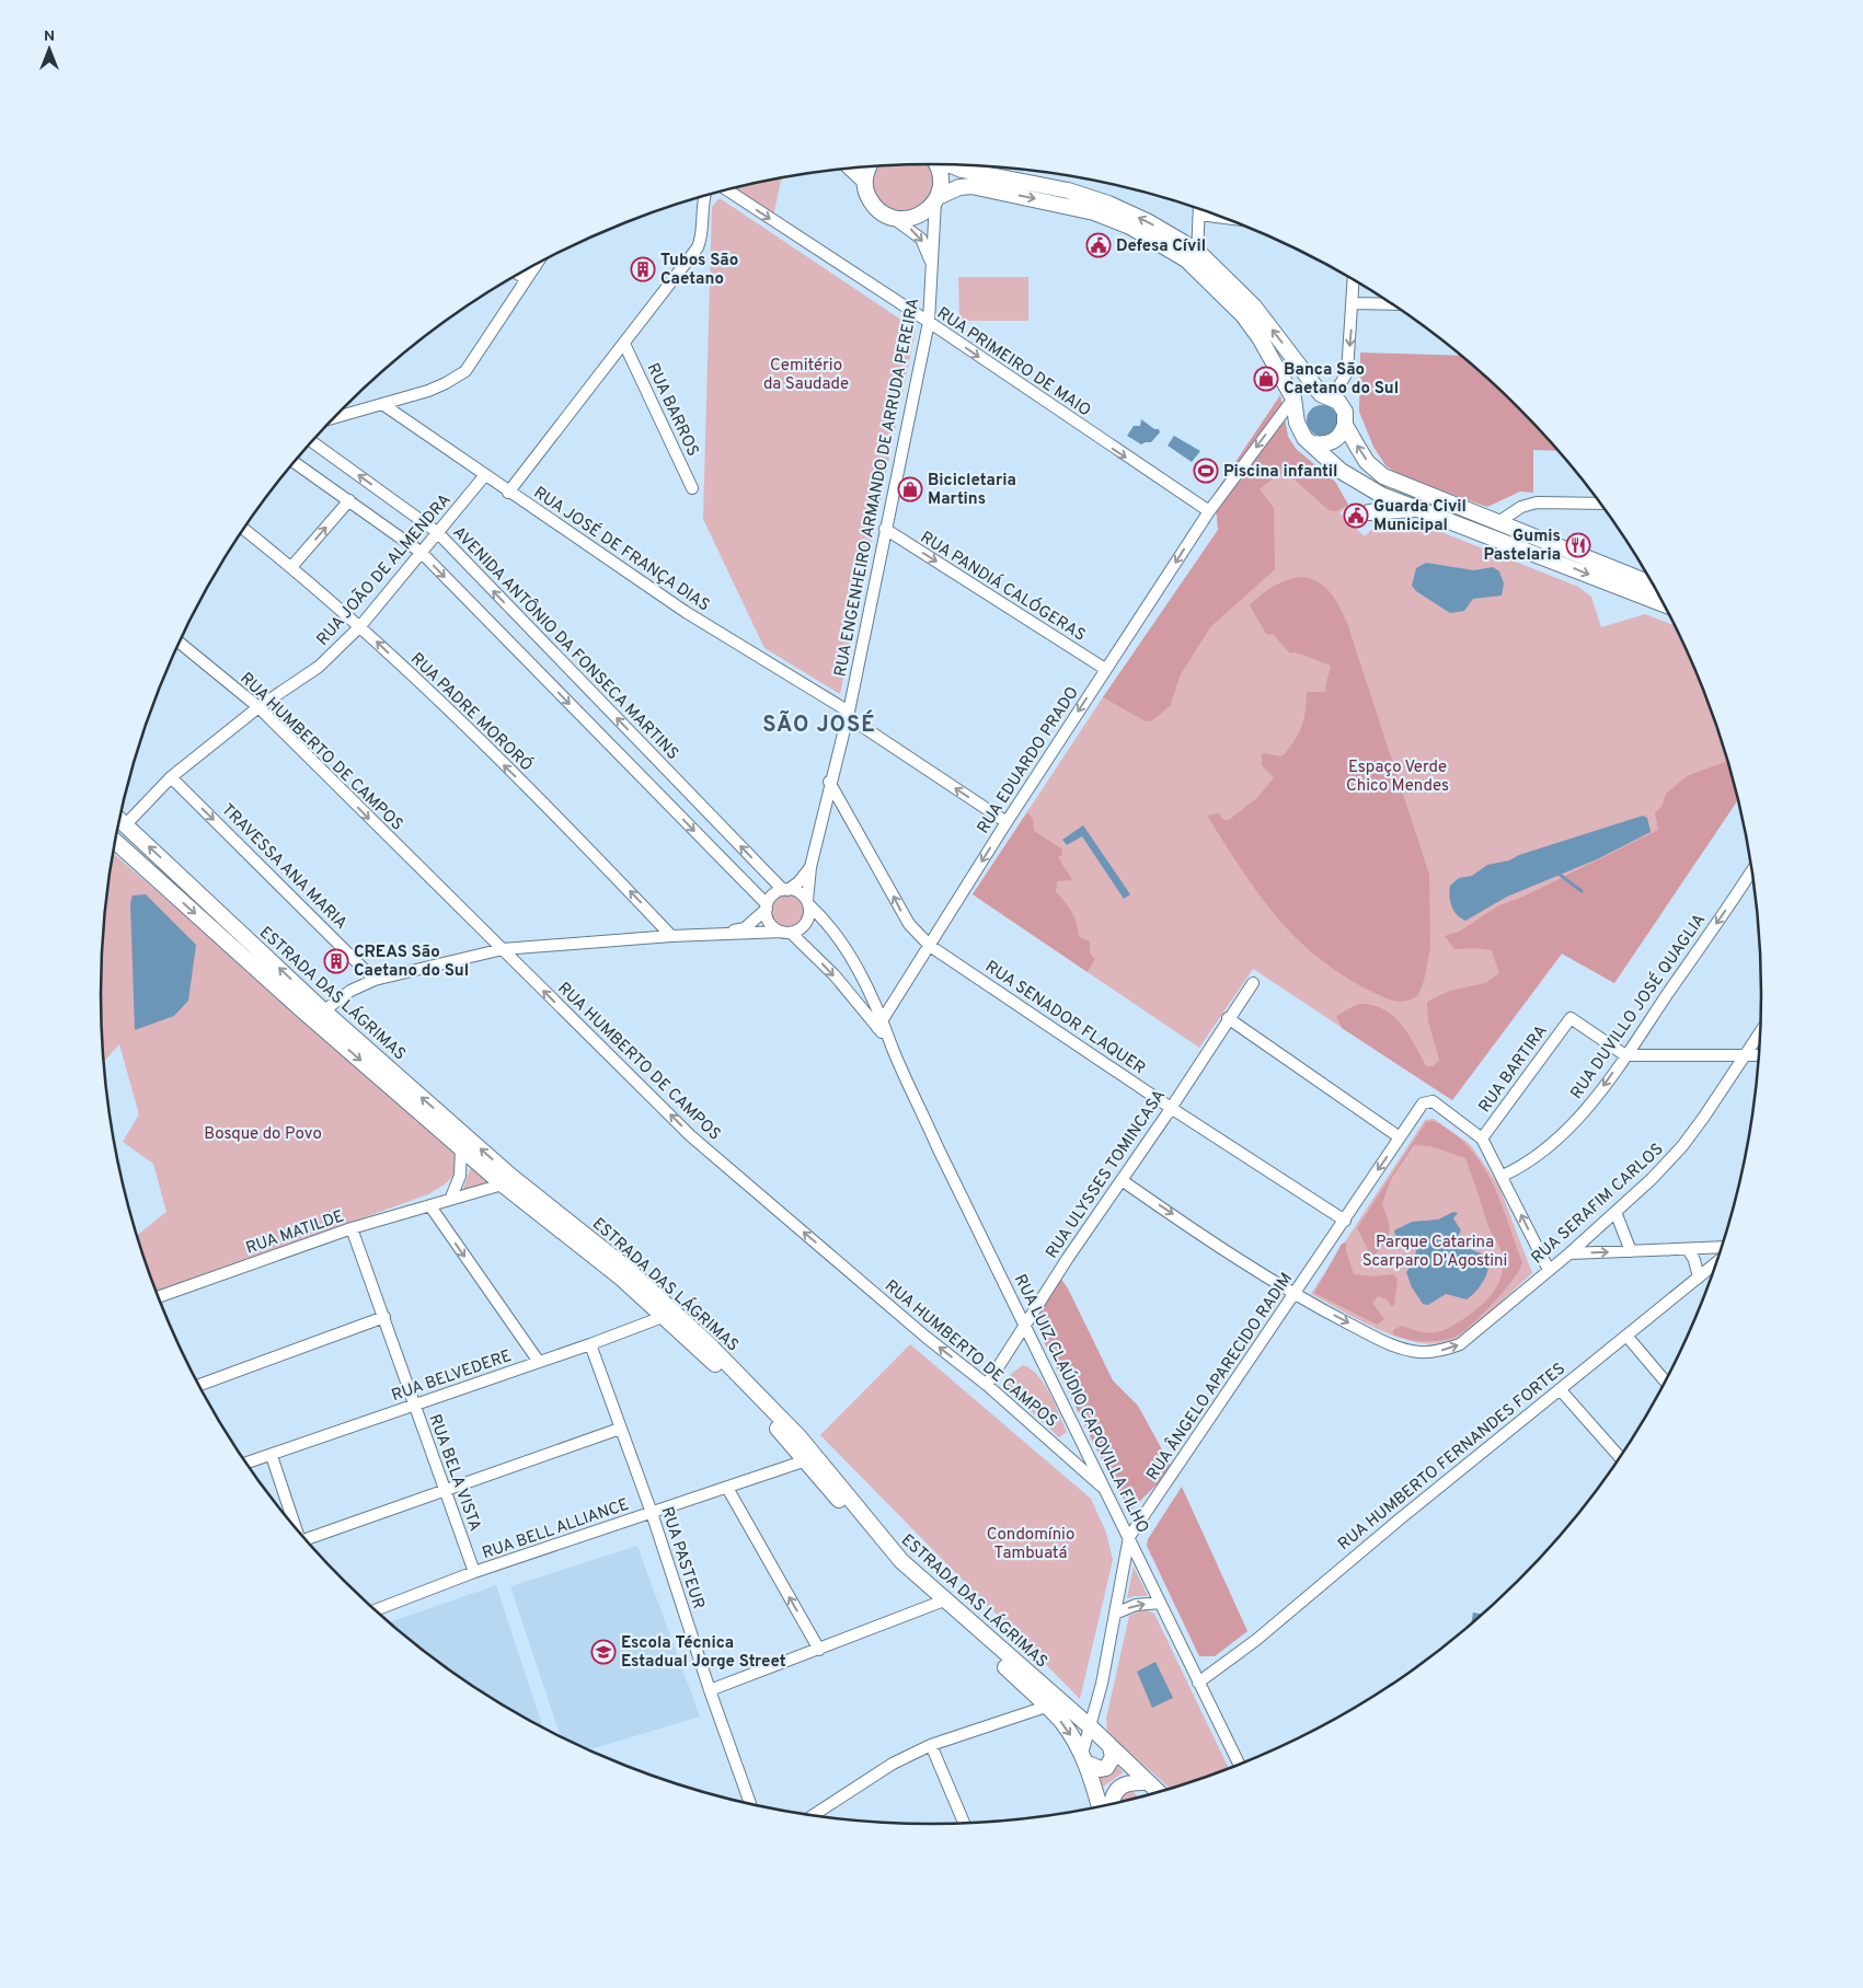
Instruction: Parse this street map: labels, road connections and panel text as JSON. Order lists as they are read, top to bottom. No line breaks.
{"streets":{"main road":["ESTRADA DAS LÁGRIMAS"],"street":["RUA PRIMEIRO DE MAIO","RUA BARROS","RUA ENGENHEIRO ARMANDO DE ARRUDA PEREIRA","RUA JOSÉ DE FRANÇA DIAS","RUA JOÃO DE ALMENDRA","RUA PANDIÁ CALÓGERAS","AVENIDA ANTÔNIO DA FONSECA MARTINS","RUA PADRE MORORÓ","RUA HUMBERTO DE CAMPOS","RUA EDUARDO PRADO","TRAVESSA ANA MARIA","RUA DUVILLO JOSÉ QUAGLIA","RUA SENADOR FLAQUER","RUA BARTIRA","RUA ULYSSES TOMINCASA","RUA SERAFIM CARLOS","RUA MATILDE","RUA BELVEDERE","RUA ÂNGELO APARECIDO RADIM","RUA LUIZ CLAÚDIO CAPOVILLA FILHO","RUA HUMBERTO FERNANDES FORTES","RUA BELA VISTA","RUA BELL ALLIANCE","RUA PASTEUR"]},"crossings":[["RUA PRIMEIRO DE MAIO","RUA ENGENHEIRO ARMANDO DE ARRUDA PEREIRA"],["RUA PRIMEIRO DE MAIO","RUA EDUARDO PRADO"],["RUA ENGENHEIRO ARMANDO DE ARRUDA PEREIRA","RUA JOSÉ DE FRANÇA DIAS"],["RUA ENGENHEIRO ARMANDO DE ARRUDA PEREIRA","RUA PANDIÁ CALÓGERAS"],["RUA ENGENHEIRO ARMANDO DE ARRUDA PEREIRA","AVENIDA ANTÔNIO DA FONSECA MARTINS"],["RUA ENGENHEIRO ARMANDO DE ARRUDA PEREIRA","RUA SENADOR FLAQUER"],["RUA ENGENHEIRO ARMANDO DE ARRUDA PEREIRA","RUA LUIZ CLAÚDIO CAPOVILLA FILHO"],["RUA JOSÉ DE FRANÇA DIAS","RUA JOÃO DE ALMENDRA"],["RUA JOSÉ DE FRANÇA DIAS","RUA EDUARDO PRADO"],["RUA JOÃO DE ALMENDRA","AVENIDA ANTÔNIO DA FONSECA MARTINS"],["RUA JOÃO DE ALMENDRA","RUA PADRE MORORÓ"],["RUA JOÃO DE ALMENDRA","RUA HUMBERTO DE CAMPOS"],["RUA JOÃO DE ALMENDRA","TRAVESSA ANA MARIA"],["RUA JOÃO DE ALMENDRA","ESTRADA DAS LÁGRIMAS"],["RUA PANDIÁ CALÓGERAS","RUA EDUARDO PRADO"],["AVENIDA ANTÔNIO DA FONSECA MARTINS","RUA LUIZ CLAÚDIO CAPOVILLA FILHO"],["RUA HUMBERTO DE CAMPOS","RUA ULYSSES TOMINCASA"],["RUA HUMBERTO DE CAMPOS","RUA LUIZ CLAÚDIO CAPOVILLA FILHO"],["RUA EDUARDO PRADO","RUA SENADOR FLAQUER"],["RUA EDUARDO PRADO","RUA LUIZ CLAÚDIO CAPOVILLA FILHO"],["ESTRADA DAS LÁGRIMAS","RUA MATILDE"],["ESTRADA DAS LÁGRIMAS","RUA BELVEDERE"],["ESTRADA DAS LÁGRIMAS","RUA ÂNGELO APARECIDO RADIM"],["ESTRADA DAS LÁGRIMAS","RUA BELL ALLIANCE"],["RUA DUVILLO JOSÉ QUAGLIA","RUA BARTIRA"],["RUA SENADOR FLAQUER","RUA ULYSSES TOMINCASA"],["RUA SENADOR FLAQUER","RUA ÂNGELO APARECIDO RADIM"],["RUA BARTIRA","RUA ÂNGELO APARECIDO RADIM"],["RUA ULYSSES TOMINCASA","RUA SERAFIM CARLOS"],["RUA ULYSSES TOMINCASA","RUA LUIZ CLAÚDIO CAPOVILLA FILHO"],["RUA SERAFIM CARLOS","RUA ÂNGELO APARECIDO RADIM"],["RUA MATILDE","RUA BELA VISTA"],["RUA BELVEDERE","RUA BELA VISTA"],["RUA BELVEDERE","RUA PASTEUR"],["RUA ÂNGELO APARECIDO RADIM","RUA LUIZ CLAÚDIO CAPOVILLA FILHO"],["RUA LUIZ CLAÚDIO CAPOVILLA FILHO","RUA HUMBERTO FERNANDES FORTES"],["RUA BELA VISTA","RUA BELL ALLIANCE"],["RUA BELL ALLIANCE","RUA PASTEUR"]],"one_way":["RUA PRIMEIRO DE MAIO","RUA PANDIÁ CALÓGERAS","RUA EDUARDO PRADO","TRAVESSA ANA MARIA","RUA DUVILLO JOSÉ QUAGLIA","RUA SERAFIM CARLOS"],"districts":["SÃO JOSÉ"],"parks":["Cemitério da Saudade","Espaço Verde Chico Mendes","Bosque do Povo","Parque Catarina Scarparo D'Agostini","Condomínio Tambuatá"],"places":{"public building":["Defesa Cívil","Guarda Civil Municipal"],"building":["Tubos São Caetano","CREAS São Caetano do Sul"],"shop":["Banca São Caetano do Sul","Bicicletaria Martins"],"sports":["Piscina infantil"],"restaurant":["Gumis Pastelaria"],"school or university":["Escola Técnica Estadual Jorge Street"]},"north":"top"}
